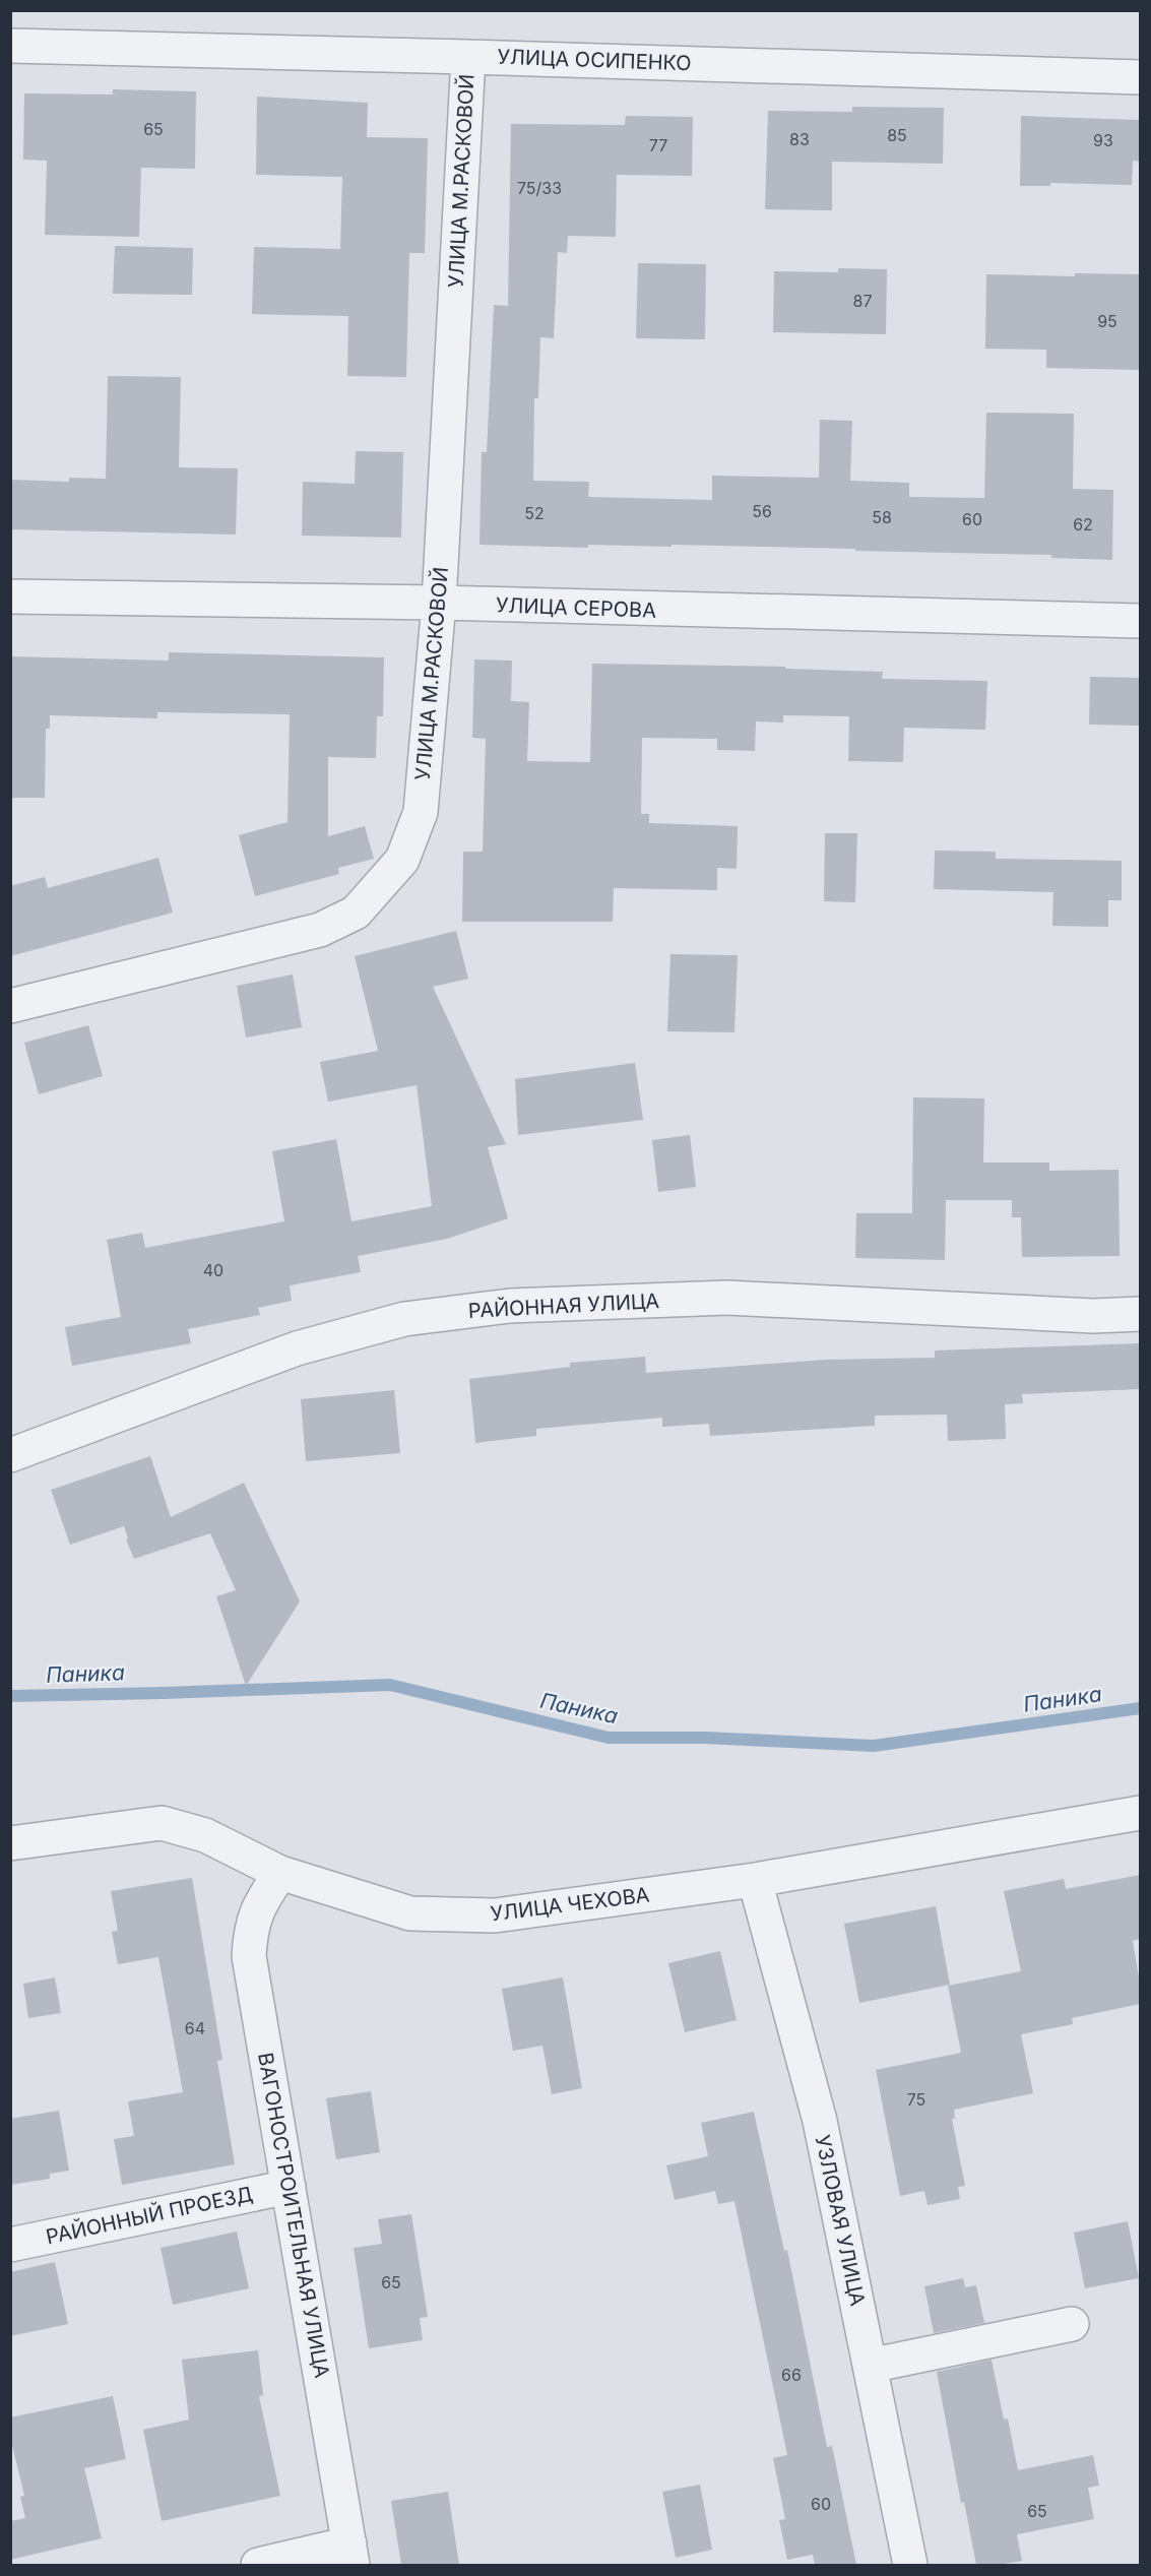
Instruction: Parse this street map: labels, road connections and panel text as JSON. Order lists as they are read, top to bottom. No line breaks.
{"streets":{"street":["УЛИЦА ОСИПЕНКО","УЛИЦА М.РАСКОВОЙ","УЛИЦА СЕРОВА","РАЙОННАЯ УЛИЦА","УЛИЦА ЧЕХОВА","РАЙОННЫЙ ПРОЕЗД","ВАГОНОСТРОИТЕЛЬНАЯ УЛИЦА","УЗЛОВАЯ УЛИЦА"]},"crossings":[["УЛИЦА ОСИПЕНКО","УЛИЦА М.РАСКОВОЙ"],["УЛИЦА М.РАСКОВОЙ","УЛИЦА СЕРОВА"],["УЛИЦА ЧЕХОВА","ВАГОНОСТРОИТЕЛЬНАЯ УЛИЦА"],["УЛИЦА ЧЕХОВА","УЗЛОВАЯ УЛИЦА"],["РАЙОННЫЙ ПРОЕЗД","ВАГОНОСТРОИТЕЛЬНАЯ УЛИЦА"]],"water":["Паника"],"house_numbers":["65","85","83","93","77","75/33","87","95","56","52","58","60","62","40","64","75","65","66","60","65"]}
